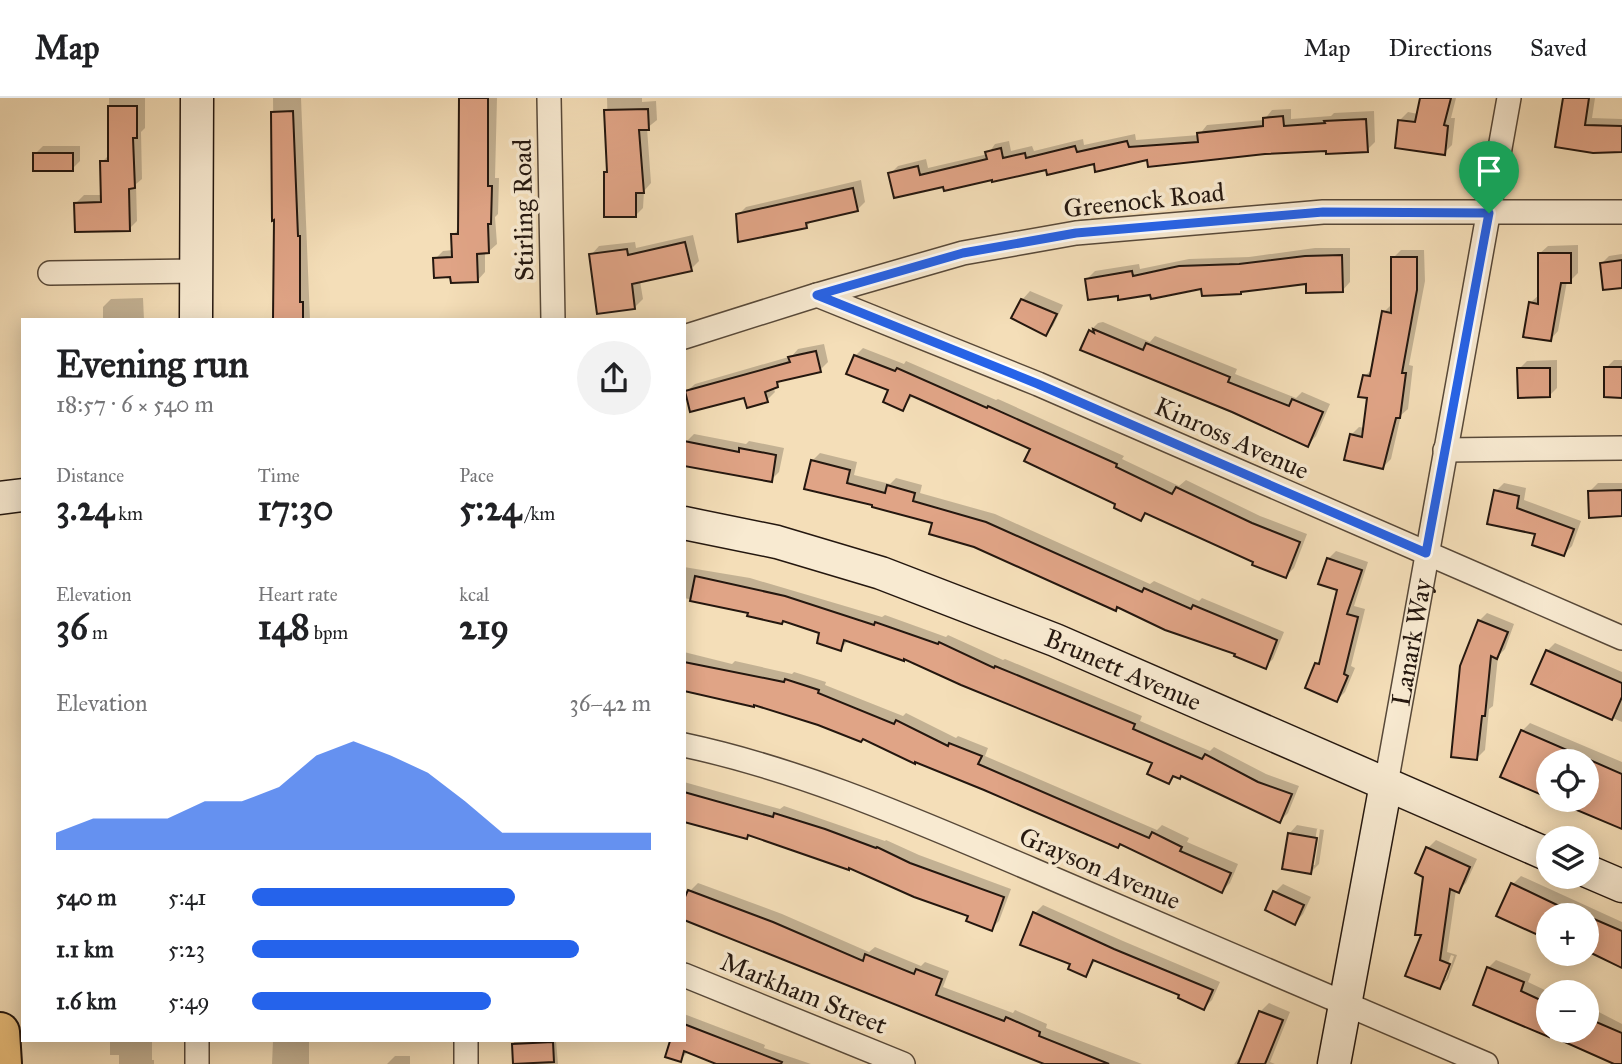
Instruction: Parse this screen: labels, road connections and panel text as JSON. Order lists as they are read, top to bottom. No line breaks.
{"streets":{"street":["Greenock Road","Stirling Road","Kinross Avenue","Lanark Way","Brunett Avenue","Grayson Avenue","Markham Street"]},"crossings":[["Greenock Road","Kinross Avenue"],["Greenock Road","Lanark Way"],["Kinross Avenue","Lanark Way"],["Lanark Way","Brunett Avenue"],["Lanark Way","Grayson Avenue"]],"page":{"header":"Map","nav":["Map","Directions","Saved"],"heading":["Evening run","18:57 · 6 × 540 m"],"stats":[["Distance","3.24 km"],["Time","17:30"],["Pace","5:24 /km"],["Elevation","36 m"],["Heart rate","148 bpm"],["kcal","219"]],"chart":["Elevation","36–42 m"],"map_buttons":["+","−"],"list":[{"name":"540 m","note":"5:41"},{"name":"1.1 km","note":"5:23"},{"name":"1.6 km","note":"5:49"}]}}
